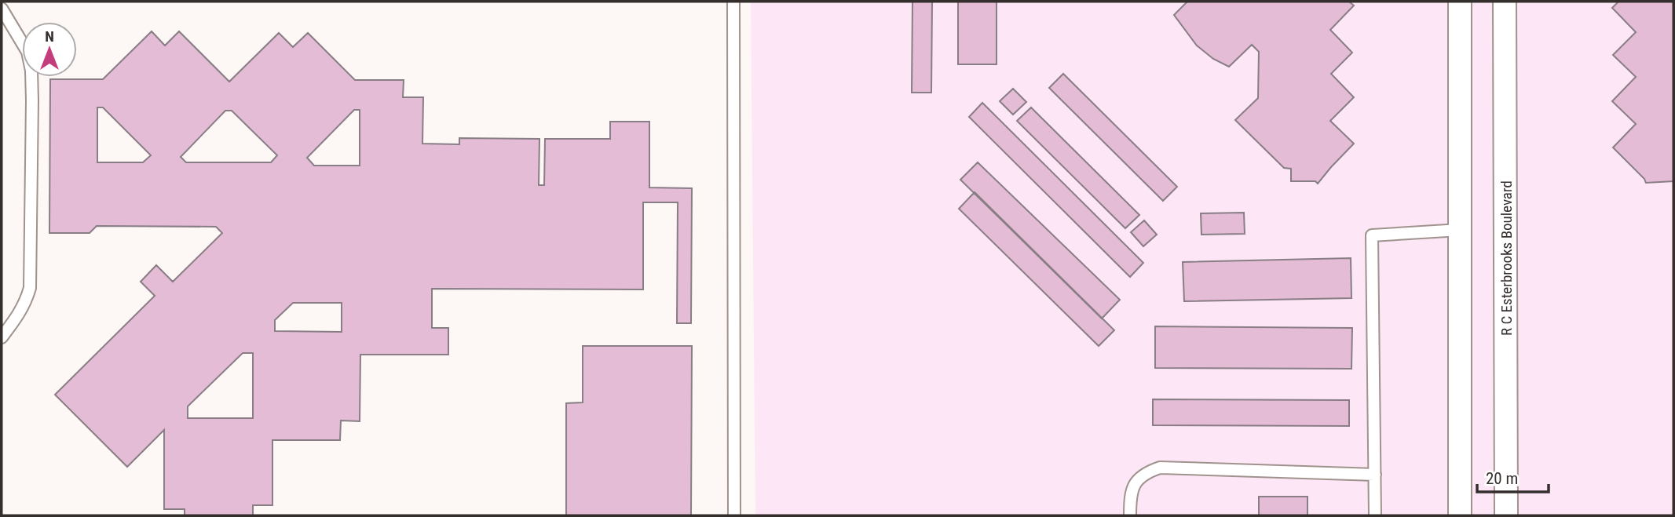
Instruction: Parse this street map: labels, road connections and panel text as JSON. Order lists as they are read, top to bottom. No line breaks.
{"streets":{"street":["R C Esterbrooks Boulevard"]},"scale_bar":"20 m","north":"top"}
